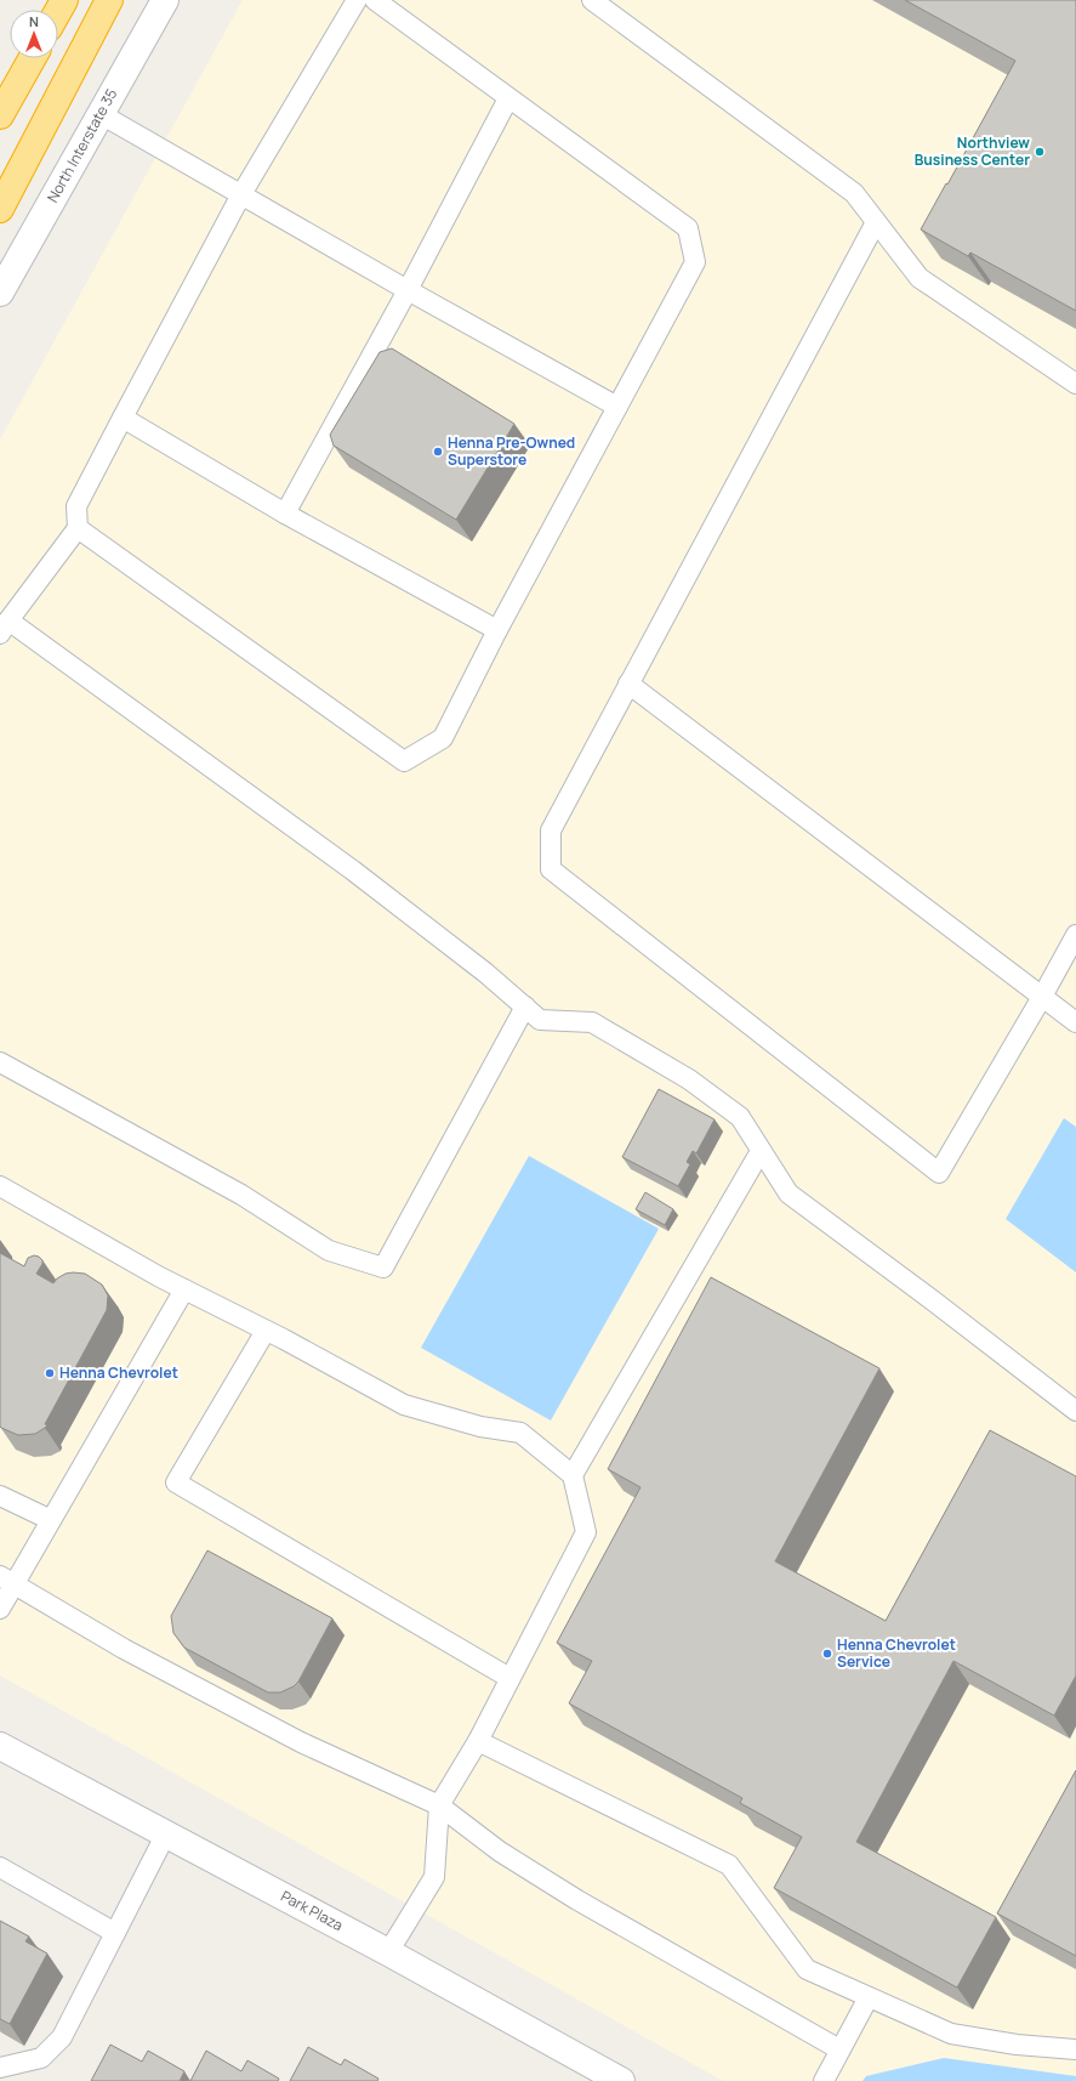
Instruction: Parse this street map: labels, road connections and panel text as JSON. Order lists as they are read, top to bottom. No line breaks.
{"streets":{"street":["North Interstate 35","Park Plaza"]},"places":["Northview Business Center","Henna Pre-Owned Superstore","Henna Chevrolet","Henna Chevrolet Service"],"north":"top"}
